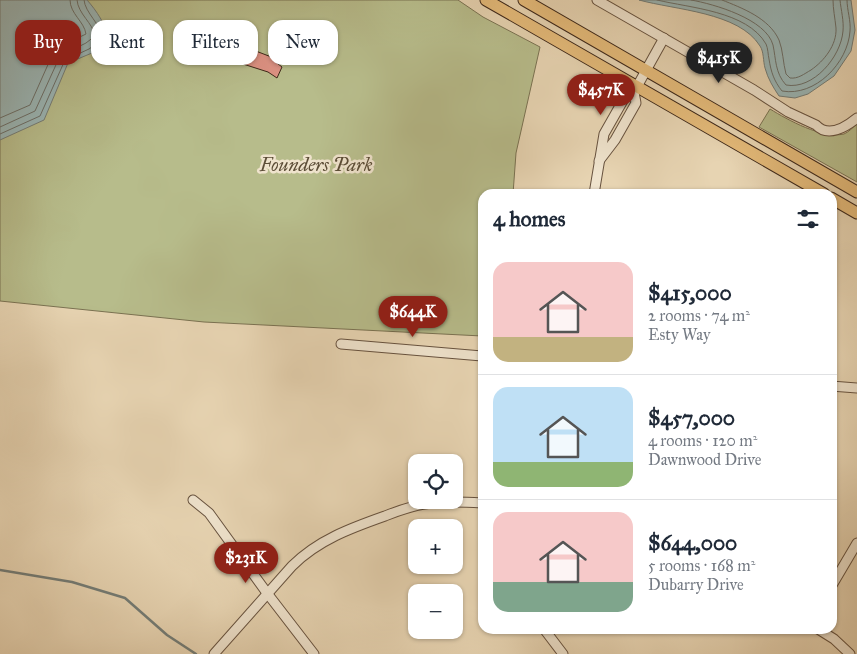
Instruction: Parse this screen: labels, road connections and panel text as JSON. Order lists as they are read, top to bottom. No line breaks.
{"parks":["Founders Park"],"page":{"chip":["Buy","Rent","Filters","New"],"price":["$415K","$457K","$644K","$231K"],"heading":"4 homes","list":[{"name":"$415,000","note":"2 rooms · 74 m² · Esty Way"},{"name":"$457,000","note":"4 rooms · 120 m² · Dawnwood Drive"},{"name":"$644,000","note":"5 rooms · 168 m² · Dubarry Drive"}],"map_buttons":["+","−"]}}
